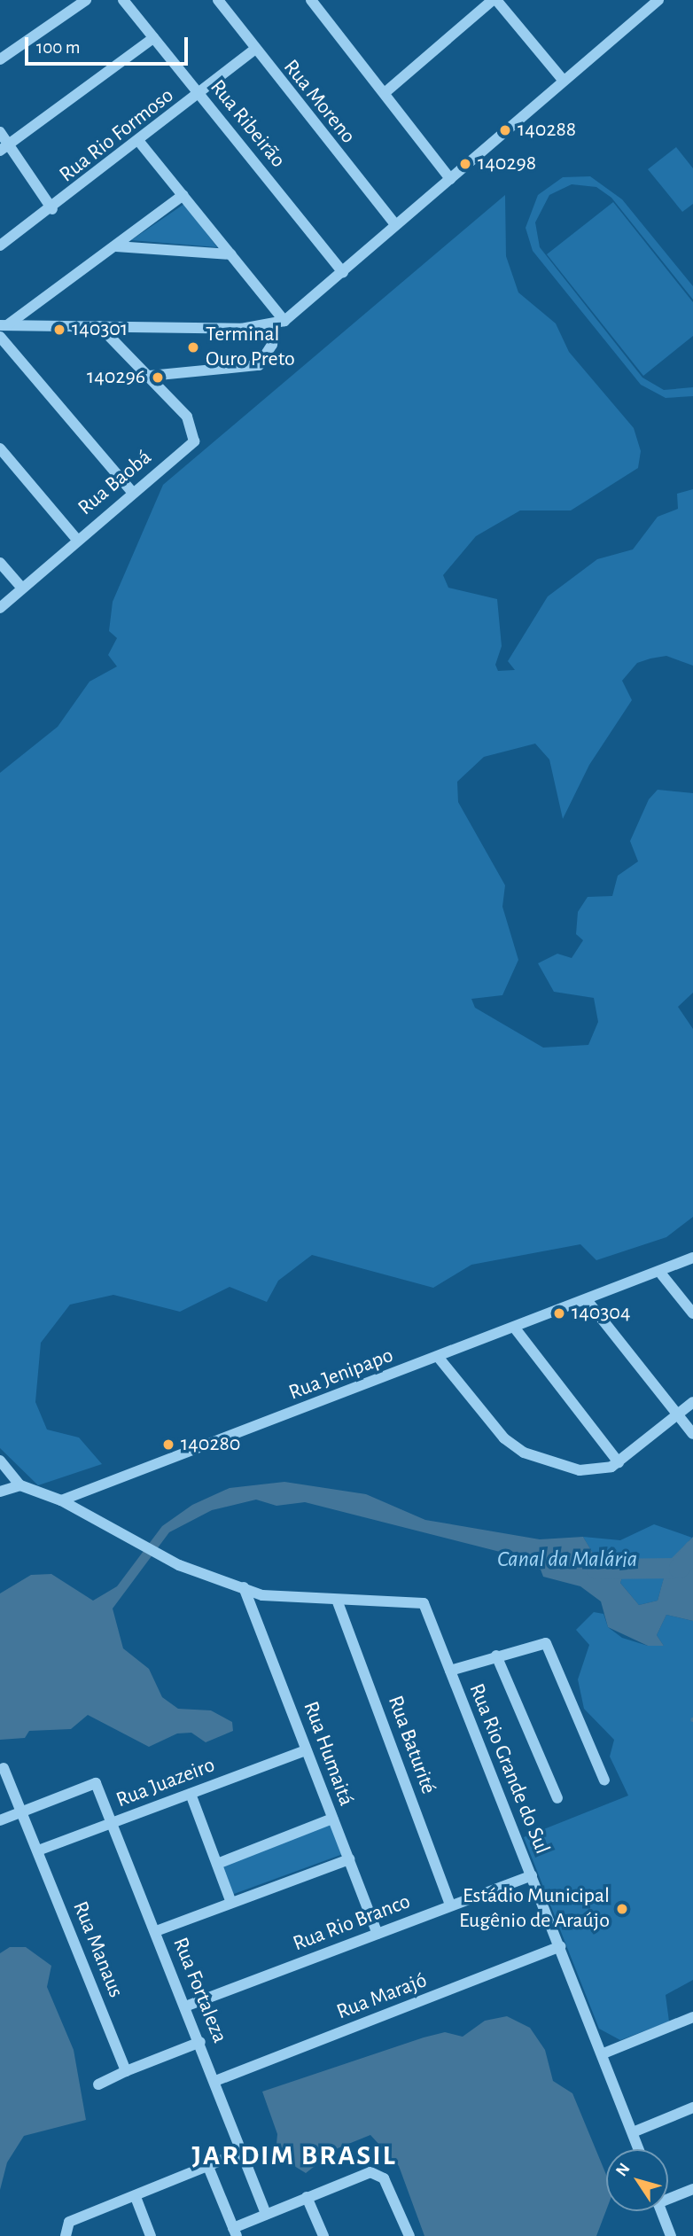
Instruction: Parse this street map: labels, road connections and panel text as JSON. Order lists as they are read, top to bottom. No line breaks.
{"streets":{"street":["Rua Moreno","Rua Ribeirão","Rua Rio Formoso","Rua Baobá","Rua Jenipapo","Rua Baturité","Rua Humaitá","Rua Rio Grande do Sul","Rua Juazeiro","Rua Rio Branco","Rua Manaus","Rua Fortaleza","Rua Marajó"]},"crossings":[["Rua Moreno","Rua Rio Formoso"],["Rua Ribeirão","Rua Rio Formoso"],["Rua Baturité","Rua Rio Grande do Sul"],["Rua Baturité","Rua Rio Branco"],["Rua Humaitá","Rua Juazeiro"],["Rua Humaitá","Rua Rio Branco"],["Rua Rio Grande do Sul","Rua Rio Branco"],["Rua Rio Grande do Sul","Rua Marajó"],["Rua Juazeiro","Rua Manaus"],["Rua Juazeiro","Rua Fortaleza"],["Rua Rio Branco","Rua Fortaleza"],["Rua Manaus","Rua Fortaleza"],["Rua Fortaleza","Rua Marajó"]],"districts":["JARDIM BRASIL"],"water":["Canal da Malária"],"places":["140288","140298","140301","Terminal Ouro Preto","140296","140304","140280","Estádio Municipal Eugênio de Araújo"],"scale_bar":"100 m","north":"top left"}
